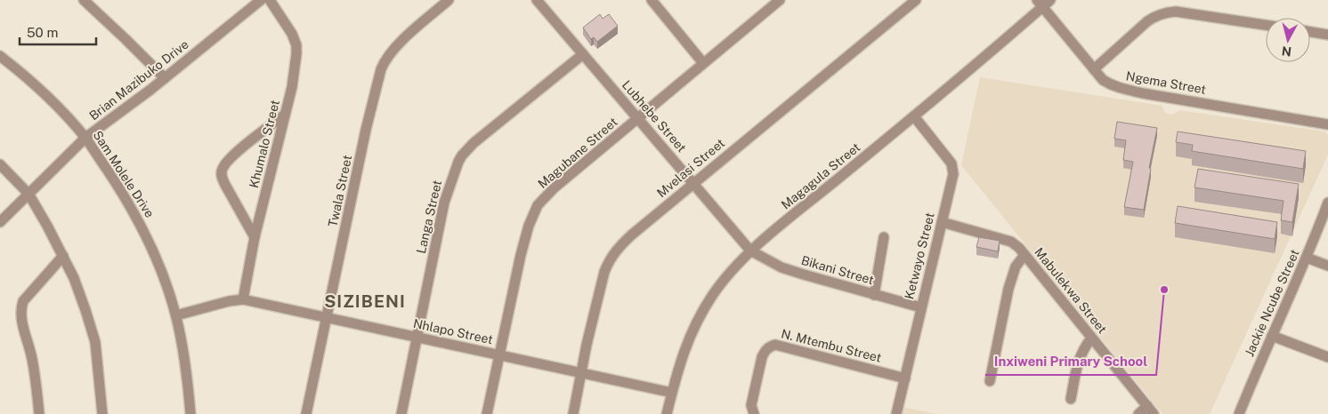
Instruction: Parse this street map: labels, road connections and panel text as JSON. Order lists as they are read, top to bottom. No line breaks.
{"streets":{"street":["Brian Mazibuko Drive","Ngema Street","Lubhebe Street","Khumalo Street","Magubane Street","Mvelasi Street","Sam Molele Drive","Magagula Street","Twala Street","Langa Street","Ketwayo Street","Bikani Street","Mabulekwa Street","Jackie Ncube Street","Nhlapo Street","N. Mtembu Street"]},"crossings":[["Brian Mazibuko Drive","Sam Molele Drive"],["Ngema Street","Magagula Street"],["Lubhebe Street","Magubane Street"],["Lubhebe Street","Mvelasi Street"],["Lubhebe Street","Magagula Street"],["Lubhebe Street","Langa Street"],["Lubhebe Street","Bikani Street"],["Khumalo Street","Nhlapo Street"],["Magubane Street","Nhlapo Street"],["Mvelasi Street","Nhlapo Street"],["Sam Molele Drive","Nhlapo Street"],["Magagula Street","Ketwayo Street"],["Magagula Street","Bikani Street"],["Magagula Street","Nhlapo Street"],["Twala Street","Nhlapo Street"],["Langa Street","Nhlapo Street"],["Ketwayo Street","Bikani Street"],["Ketwayo Street","Mabulekwa Street"],["Ketwayo Street","N. Mtembu Street"]],"districts":["SIZIBENI"],"places":["Inxiweni Primary School"],"scale_bar":"50 m","north":"bottom"}
